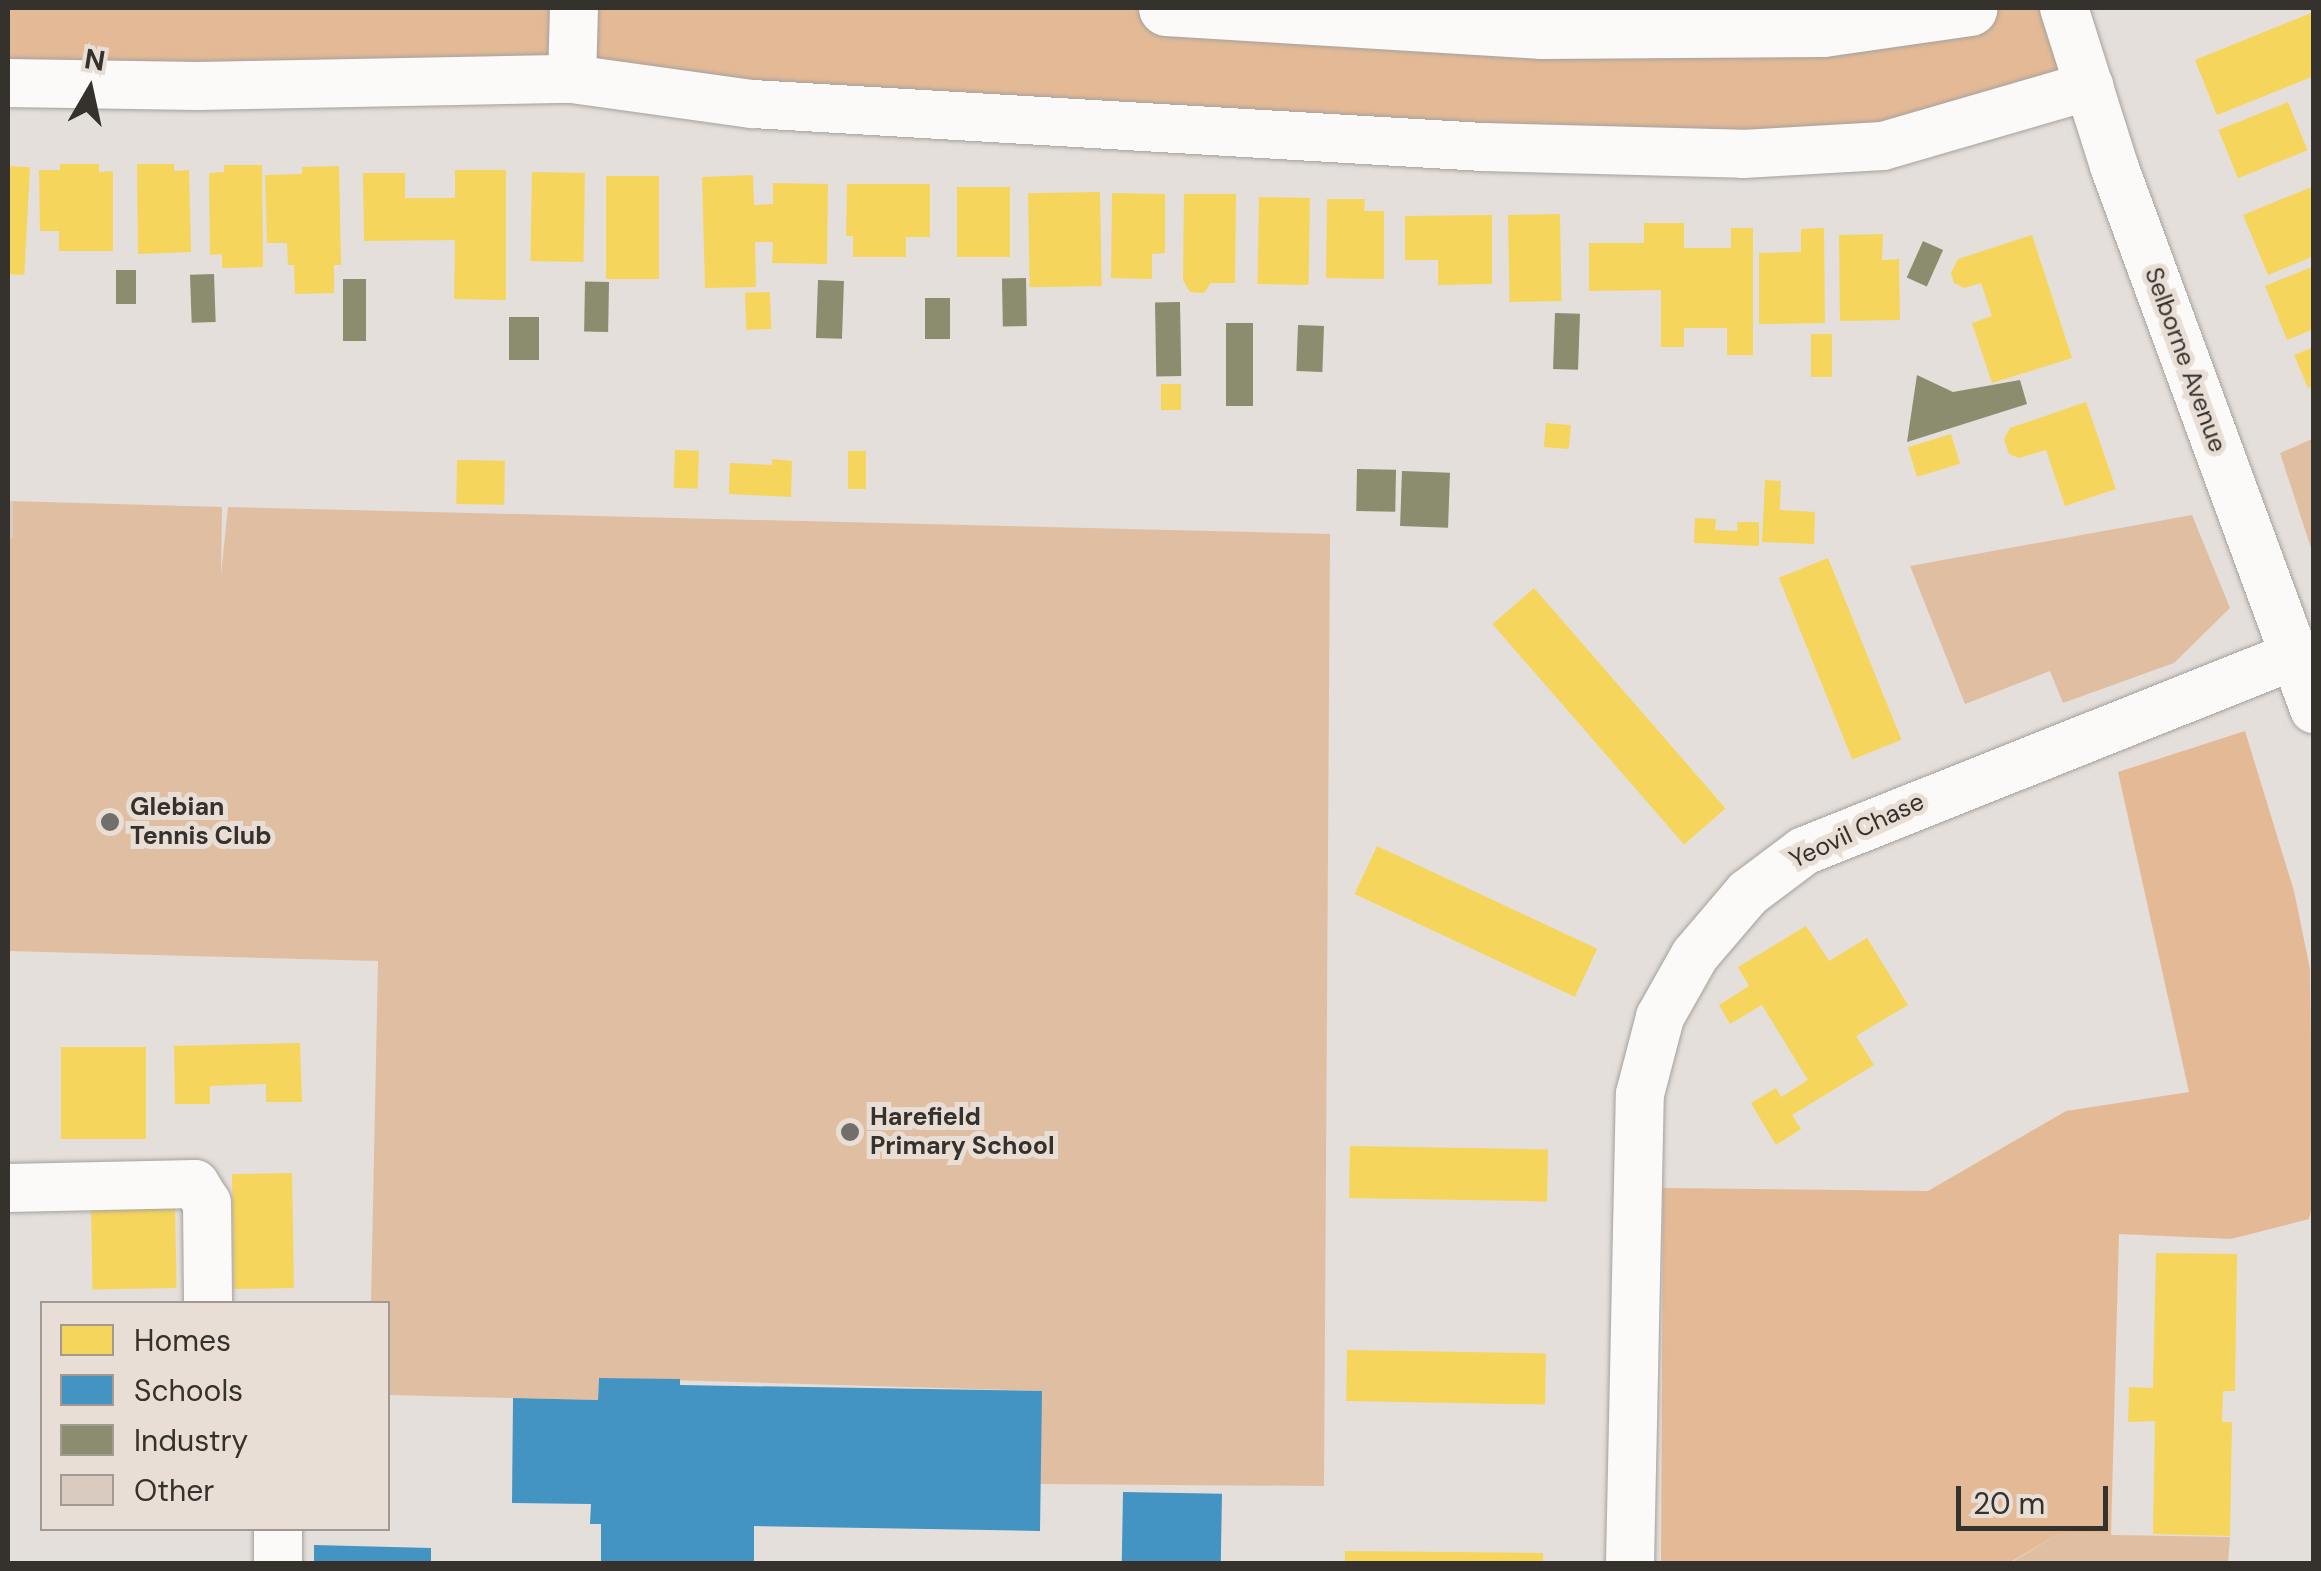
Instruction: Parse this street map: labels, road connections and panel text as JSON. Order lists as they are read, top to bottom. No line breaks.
{"streets":{"street":["Selborne Avenue","Yeovil Chase"]},"crossings":[["Selborne Avenue","Yeovil Chase"]],"places":["Glebian Tennis Club","Harefield Primary School"],"legend":["Homes","Schools","Industry","Other"],"scale_bar":"20 m","north":"top"}
